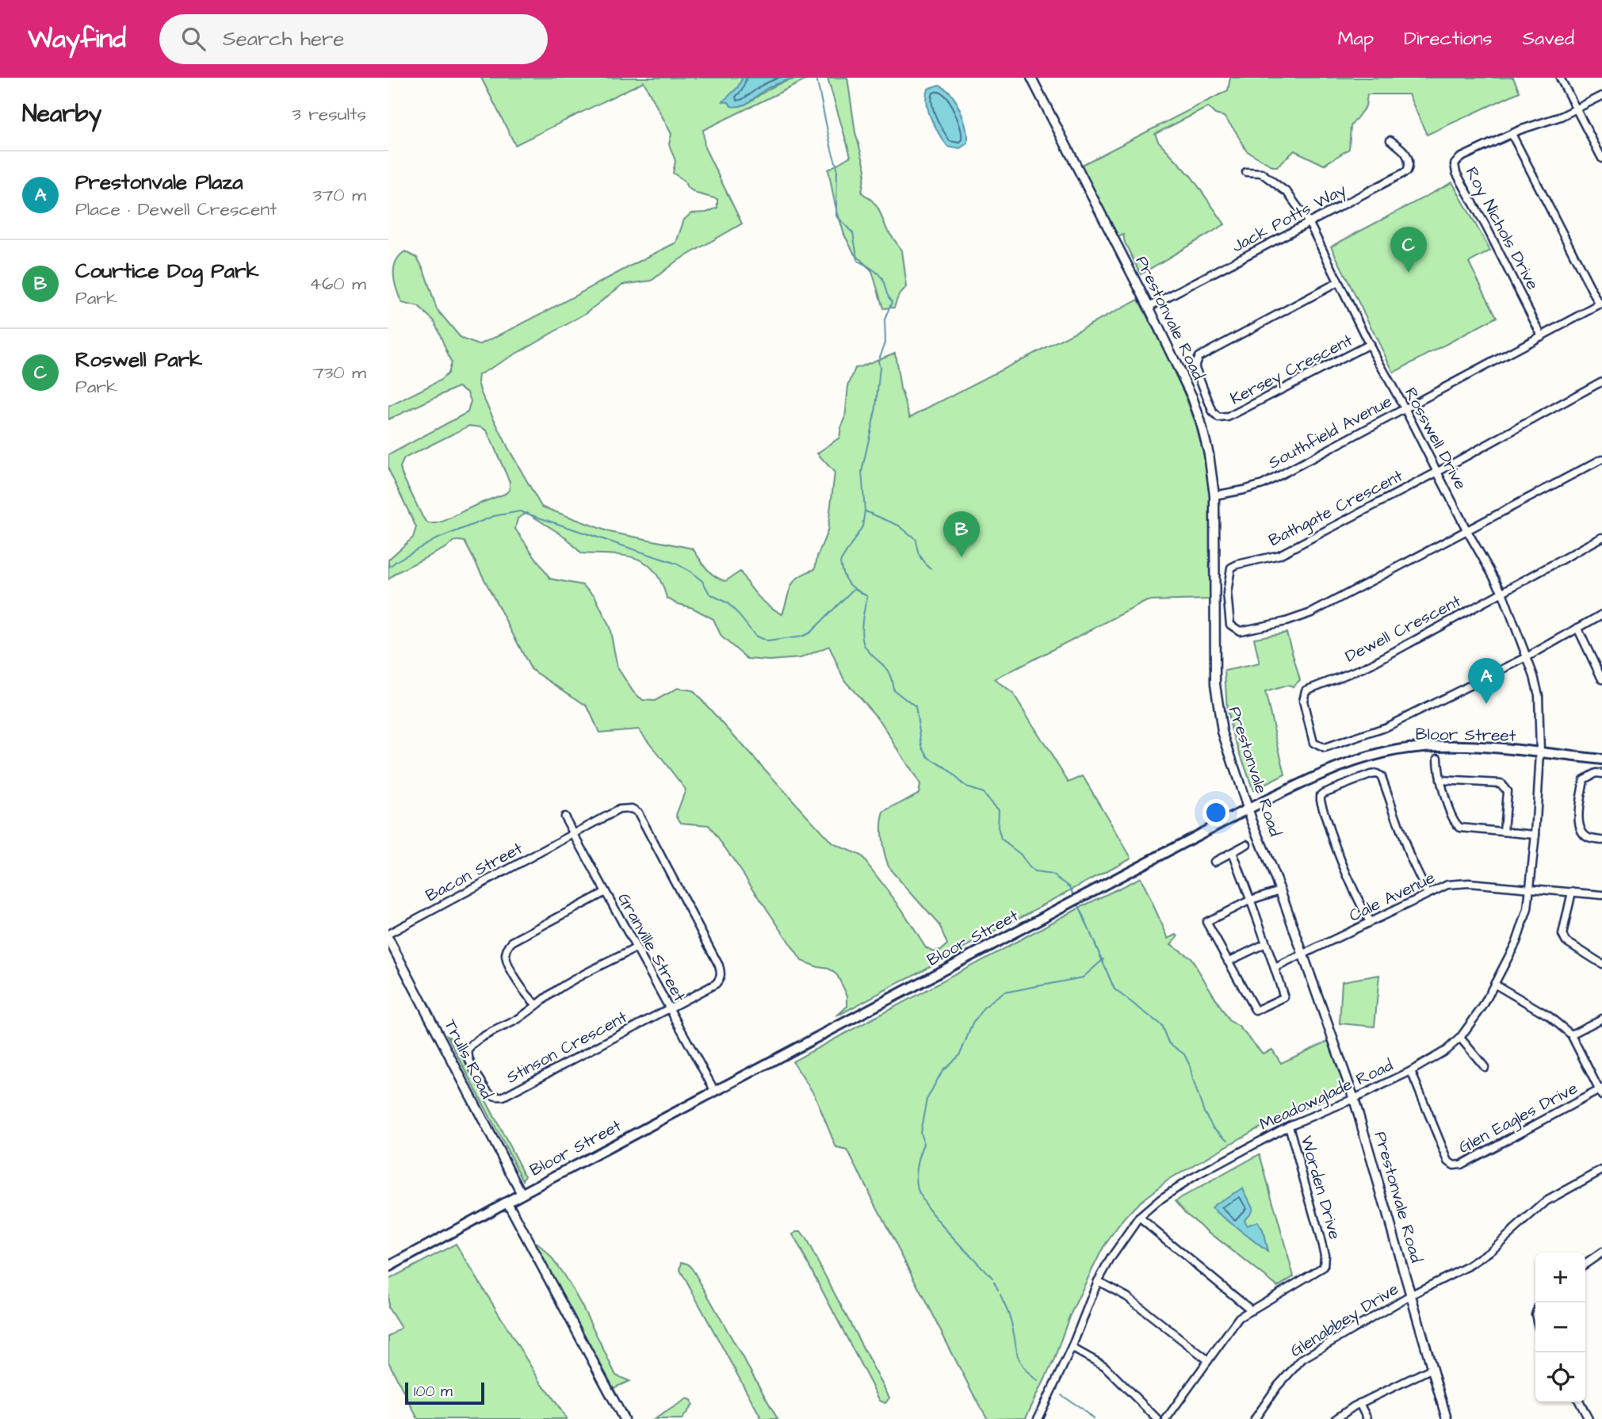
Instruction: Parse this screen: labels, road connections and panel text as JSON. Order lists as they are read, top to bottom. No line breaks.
{"streets":{"main road":["Bloor Street"],"street":["Jack Potts Way","Roy Nichols Drive","Prestonvale Road","Kersey Crescent","Southfield Avenue","Rosswell Drive","Bathgate Crescent","Dewell Crescent","Bacon Street","Cale Avenue","Granville Street","Stinson Crescent","Trulls Road","Meadowglade Road","Glen Eagles Drive","Worden Drive","Glenabbey Drive"]},"crossings":[["Jack Potts Way","Prestonvale Road"],["Jack Potts Way","Rosswell Drive"],["Roy Nichols Drive","Southfield Avenue"],["Prestonvale Road","Southfield Avenue"],["Prestonvale Road","Bloor Street"],["Prestonvale Road","Cale Avenue"],["Prestonvale Road","Meadowglade Road"],["Prestonvale Road","Glenabbey Drive"],["Kersey Crescent","Rosswell Drive"],["Southfield Avenue","Rosswell Drive"],["Rosswell Drive","Bathgate Crescent"],["Rosswell Drive","Dewell Crescent"],["Rosswell Drive","Bloor Street"],["Rosswell Drive","Meadowglade Road"],["Bloor Street","Granville Street"],["Bloor Street","Trulls Road"],["Bloor Street","Meadowglade Road"],["Bacon Street","Granville Street"],["Bacon Street","Stinson Crescent"],["Cale Avenue","Meadowglade Road"],["Granville Street","Stinson Crescent"],["Meadowglade Road","Glen Eagles Drive"],["Meadowglade Road","Worden Drive"]],"scale_bar":"100 m","page":{"header":"Wayfind","search":"Search here","nav":["Map","Directions","Saved"],"heading":["Nearby","3 results"],"list":[{"mark":"A","name":"Prestonvale Plaza","note":"Place · Dewell Crescent","value":"370 m"},{"mark":"B","name":"Courtice Dog Park","note":"Park","value":"460 m"},{"mark":"C","name":"Roswell Park","note":"Park","value":"730 m"}],"pins":["C","B","A"],"map_buttons":["+","−"],"scale":"100 m"}}
